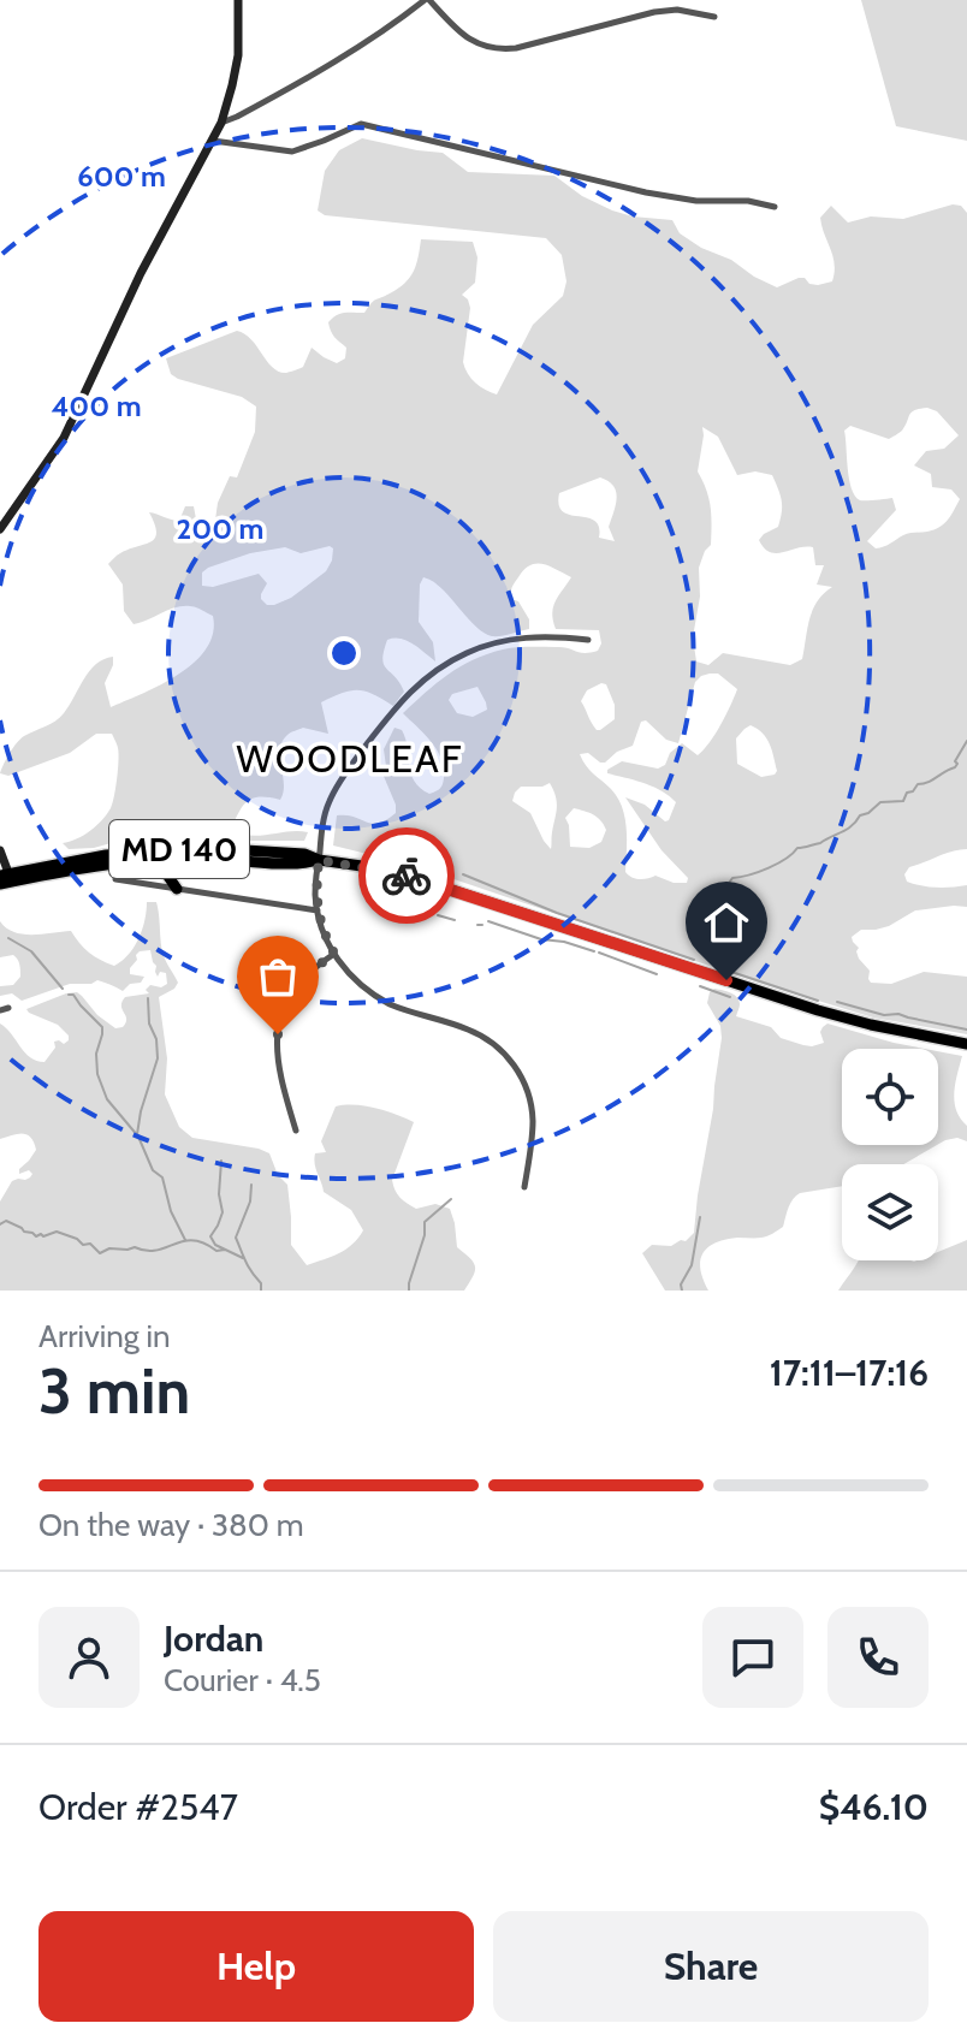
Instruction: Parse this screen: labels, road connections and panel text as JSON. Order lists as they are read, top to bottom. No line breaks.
{"streets":{"highway":["MD 140"]},"districts":["WOODLEAF"],"page":{"heading":["3 min","Arriving in","17:11–17:16"],"panel":["Jordan","Courier · 4.5","Order #2547","$46.10"],"bar":"On the way · 380 m","buttons":["Help","Share"]},"rings":["600 m","400 m","200 m"]}
